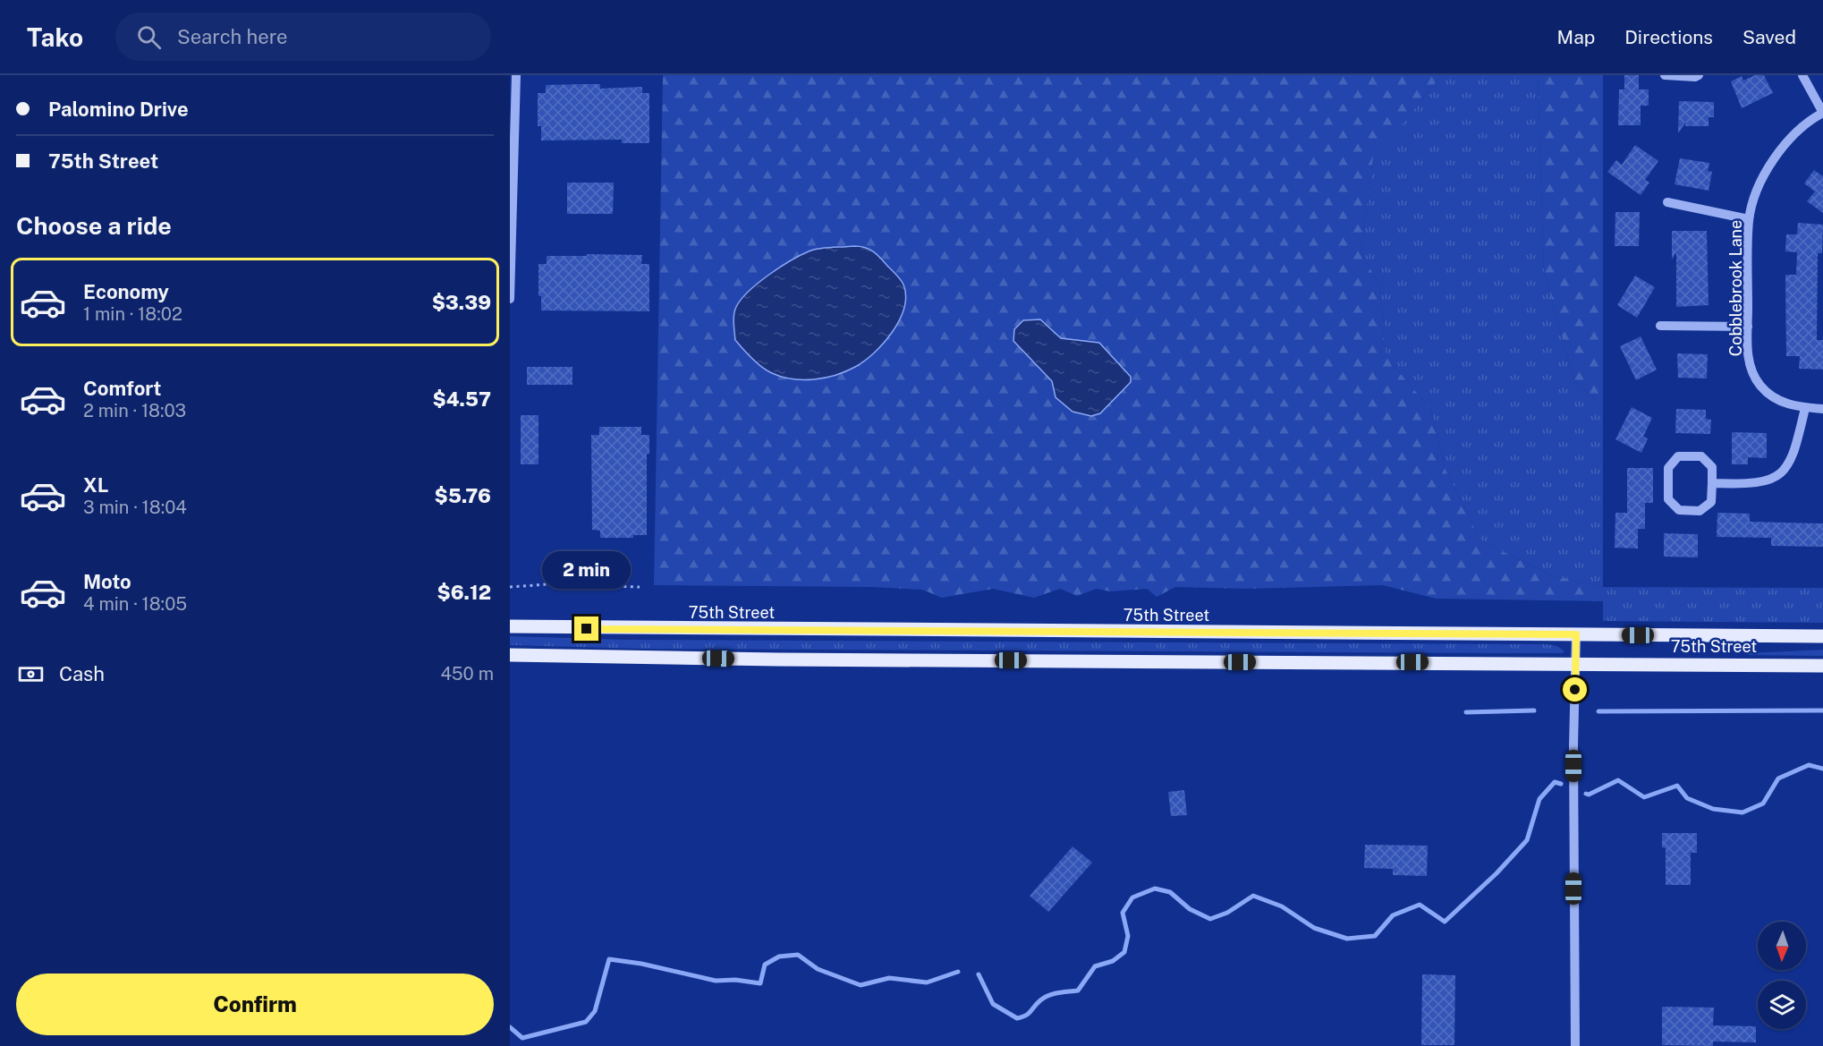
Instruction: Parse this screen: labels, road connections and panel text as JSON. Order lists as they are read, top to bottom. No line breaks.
{"streets":{"main road":["75th Street"],"street":["Cobblebrook Lane"]},"north":"bottom","page":{"header":"Tako","search":"Search here","nav":["Map","Directions","Saved"],"banner":["Palomino Drive","75th Street"],"heading":"Choose a ride","list":[{"name":"Economy","note":"1 min · 18:02","value":"$3.39"},{"name":"Comfort","note":"2 min · 18:03","value":"$4.57"},{"name":"XL","note":"3 min · 18:04","value":"$5.76"},{"name":"Moto","note":"4 min · 18:05","value":"$6.12"}],"bubble":"2 min","pay":["Cash","450 m"],"buttons":"Confirm"}}
